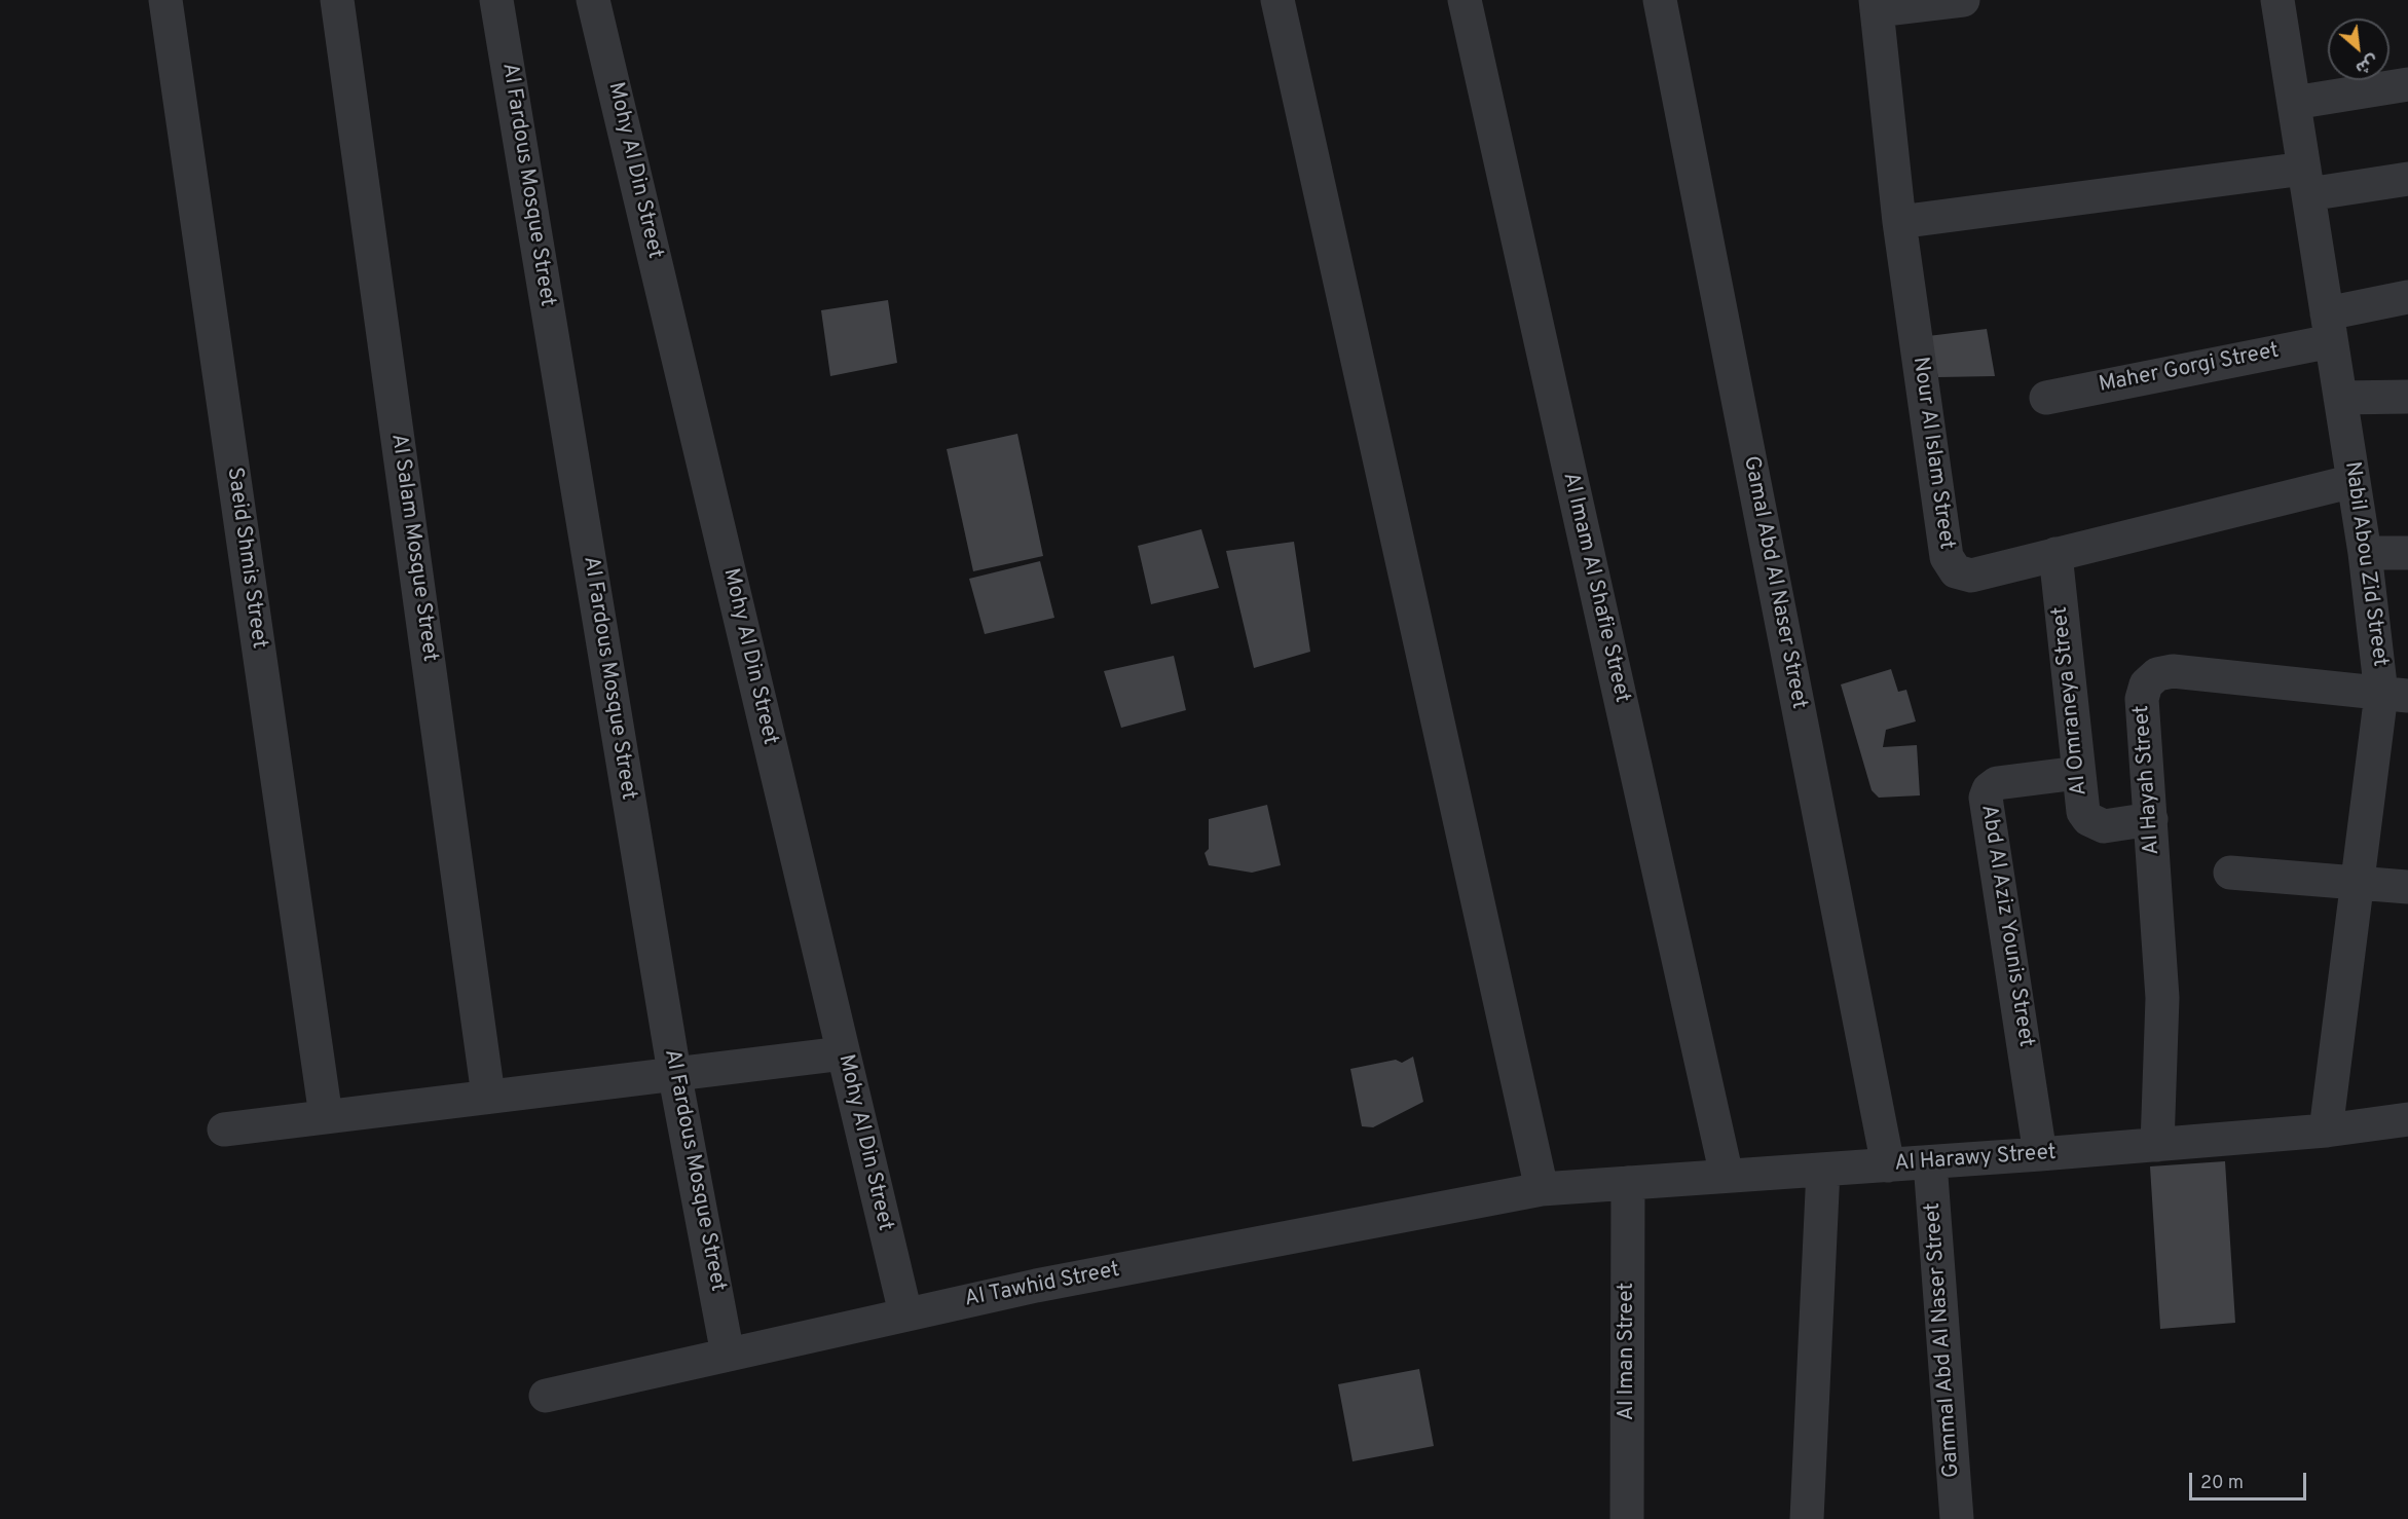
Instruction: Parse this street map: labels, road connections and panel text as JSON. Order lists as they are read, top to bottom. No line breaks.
{"streets":{"street":["Mohy Al Din Street","Al Fardous Mosque Street","Maher Gorgi Street","Nour Al Islam Street","Al Salam Mosque Street","Saeid Shmis Street","Nabil Abou Zid Street","Gamal Abd Al Naser Street","Al Imam Al Shafie Street","Al Omraneya Street","Al Hayah Street","Abd Al Aziz Younis Street","Al Harawy Street","Al Tawhid Street","Gammal Abd Al Naser Street","Al Iman Street"]},"crossings":[["Mohy Al Din Street","Al Tawhid Street"],["Al Fardous Mosque Street","Al Tawhid Street"],["Maher Gorgi Street","Nabil Abou Zid Street"],["Nour Al Islam Street","Nabil Abou Zid Street"],["Nour Al Islam Street","Al Omraneya Street"],["Nabil Abou Zid Street","Al Hayah Street"],["Nabil Abou Zid Street","Al Harawy Street"],["Gamal Abd Al Naser Street","Al Harawy Street"],["Al Imam Al Shafie Street","Al Harawy Street"],["Al Omraneya Street","Al Hayah Street"],["Al Omraneya Street","Abd Al Aziz Younis Street"],["Al Hayah Street","Al Harawy Street"],["Abd Al Aziz Younis Street","Al Harawy Street"],["Al Harawy Street","Al Tawhid Street"],["Al Harawy Street","Gammal Abd Al Naser Street"],["Al Harawy Street","Al Iman Street"]],"scale_bar":"20 m","north":"bottom right"}
